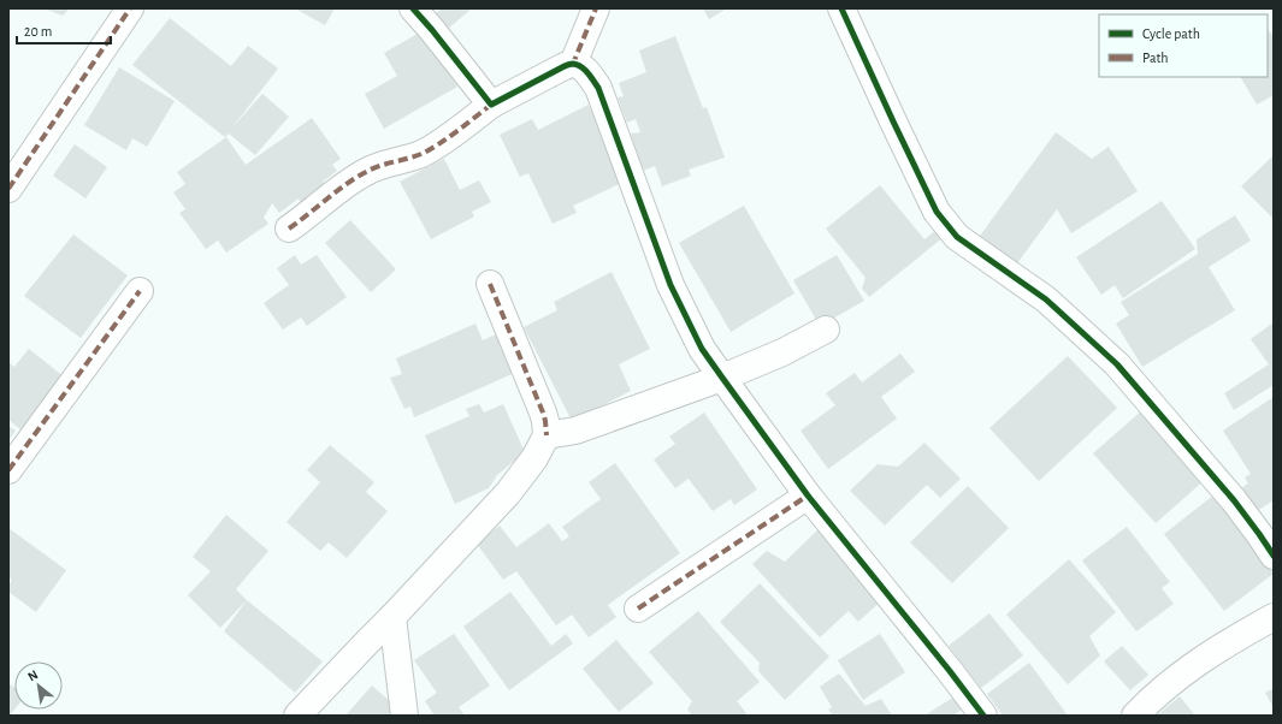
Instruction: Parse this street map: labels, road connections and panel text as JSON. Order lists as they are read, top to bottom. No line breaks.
{"legend":["Cycle path","Path"],"scale_bar":"20 m","north":"top left"}
